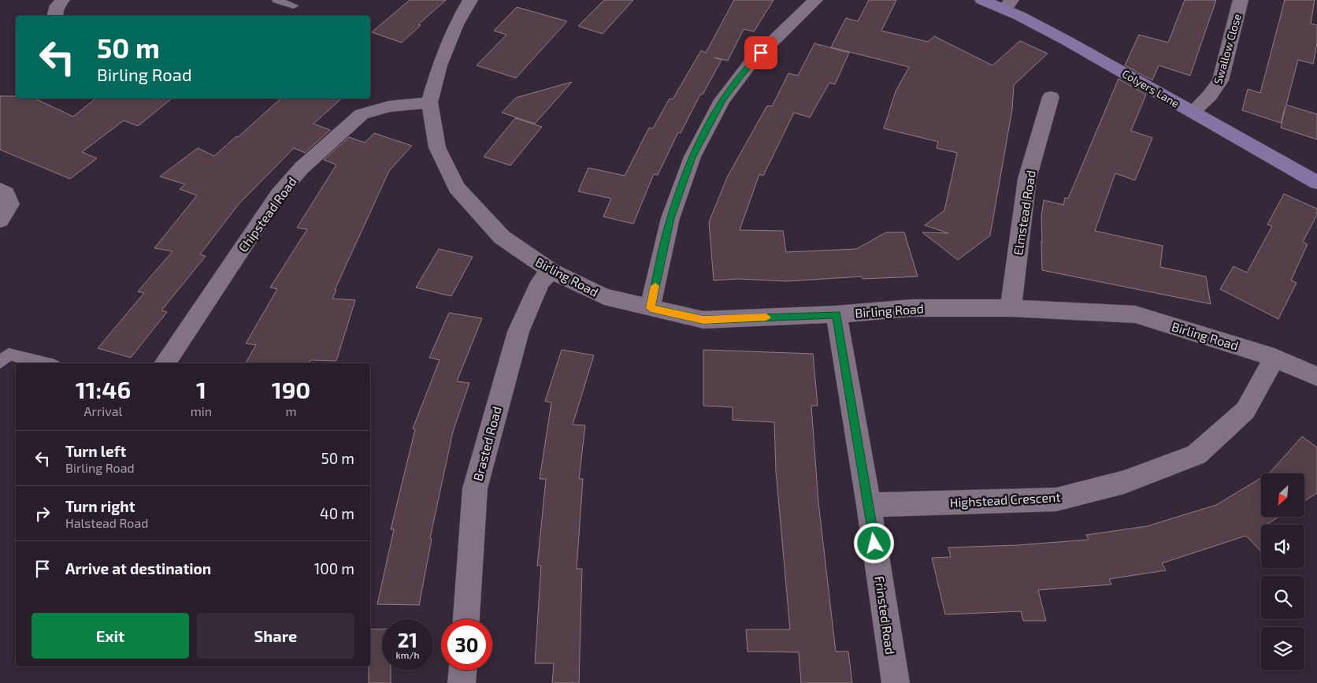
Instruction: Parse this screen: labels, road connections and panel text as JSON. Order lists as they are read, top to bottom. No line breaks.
{"streets":{"street":["Swallow Close","Colyers Lane","Elmstead Road","Chipstead Road","Birling Road","Brasted Road","Highstead Crescent","Frinsted Road"]},"crossings":[["Swallow Close","Colyers Lane"],["Elmstead Road","Birling Road"],["Chipstead Road","Birling Road"],["Birling Road","Brasted Road"],["Birling Road","Highstead Crescent"],["Birling Road","Frinsted Road"],["Highstead Crescent","Frinsted Road"]],"north":"bottom left","page":{"turn":["50 m","Birling Road"],"eta":["11:46","Arrival","1","min","190","m"],"list":[{"name":"Turn left","note":"Birling Road","value":"50 m"},{"name":"Turn right","note":"Halstead Road","value":"40 m"},{"name":"Arrive at destination","value":"100 m"}],"buttons":["Exit","Share"],"speed":"21 km/h","limit":"30"}}
